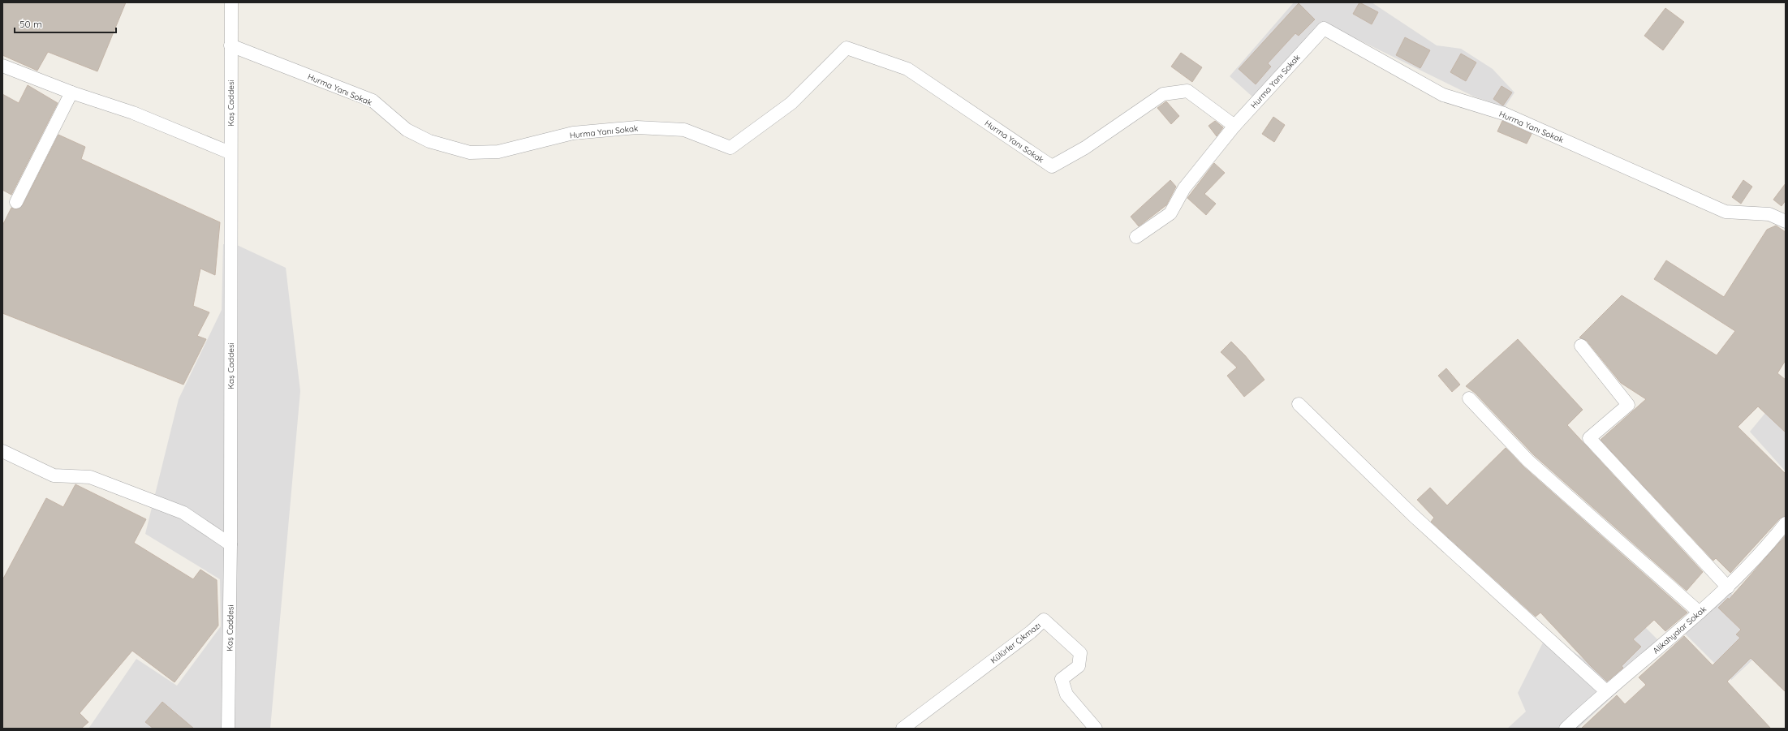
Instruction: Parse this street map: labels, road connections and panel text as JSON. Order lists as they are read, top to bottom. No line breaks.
{"streets":{"street":["Hurma Yanı Sokak","Kaş Caddesi","Alikahyalar Sokak","Külürler Çıkmazı"]},"crossings":[["Hurma Yanı Sokak","Kaş Caddesi"]],"scale_bar":"50 m"}
